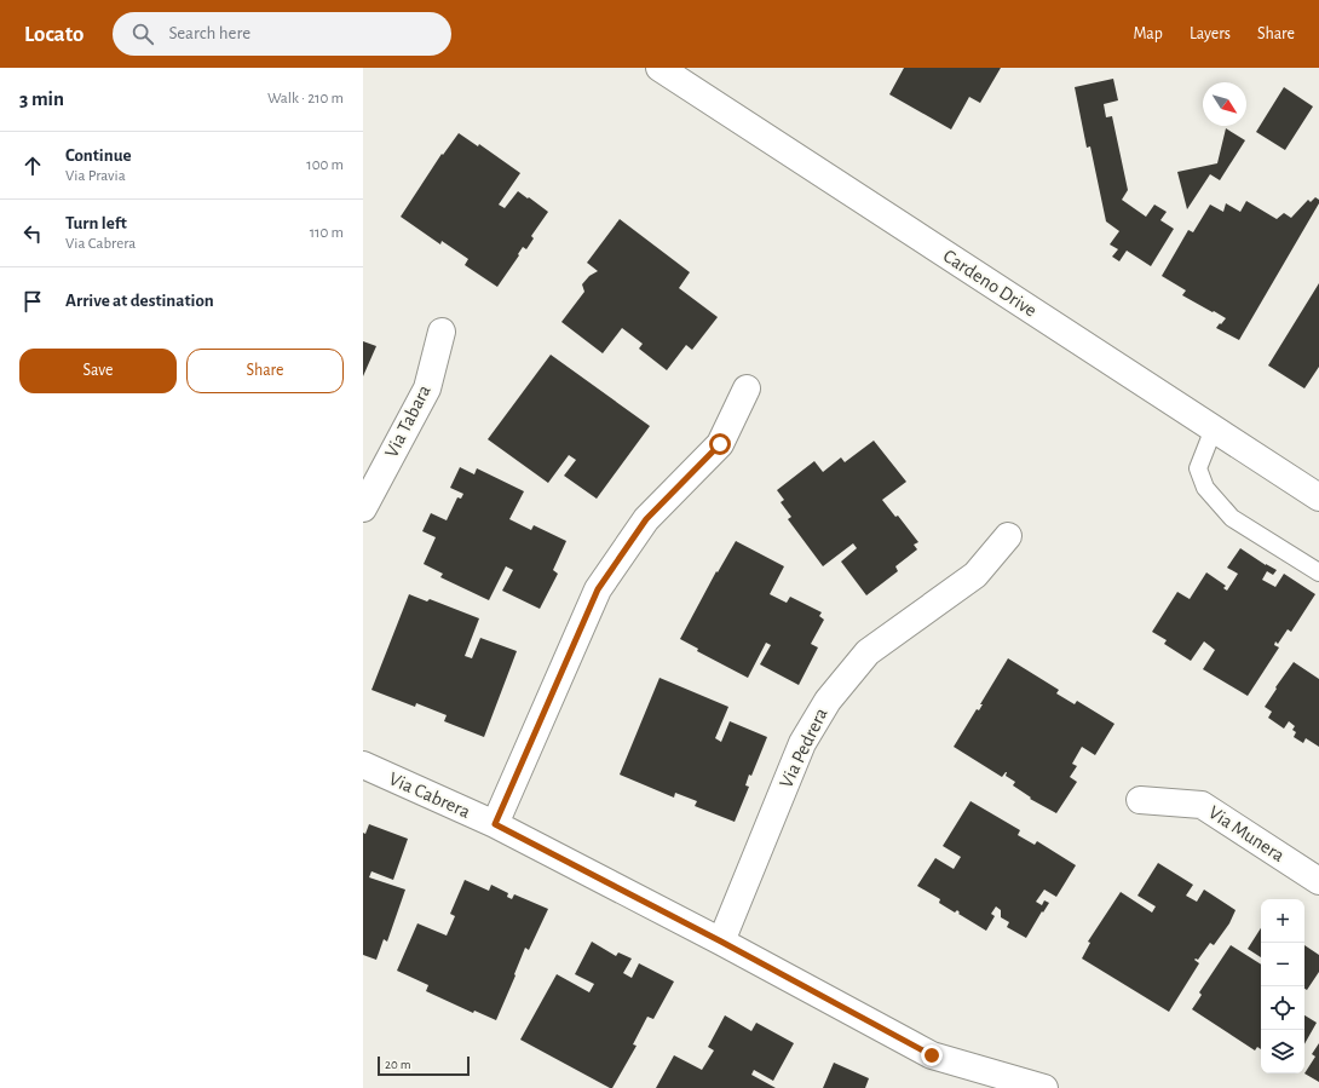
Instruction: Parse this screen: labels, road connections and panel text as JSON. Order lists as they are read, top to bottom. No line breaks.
{"streets":{"street":["Cardeno Drive","Via Tabara","Via Pedrera","Via Cabrera","Via Munera"]},"crossings":[["Via Pedrera","Via Cabrera"]],"scale_bar":"20 m","north":"bottom right","page":{"header":"Locato","search":"Search here","nav":["Map","Layers","Share"],"heading":["3 min","Walk · 210 m"],"list":[["Continue","Via Pravia","100 m"],["Turn left","Via Cabrera","110 m"],"Arrive at destination"],"buttons":["Save","Share"],"map_buttons":["+","−"],"scale":"20 m"}}
